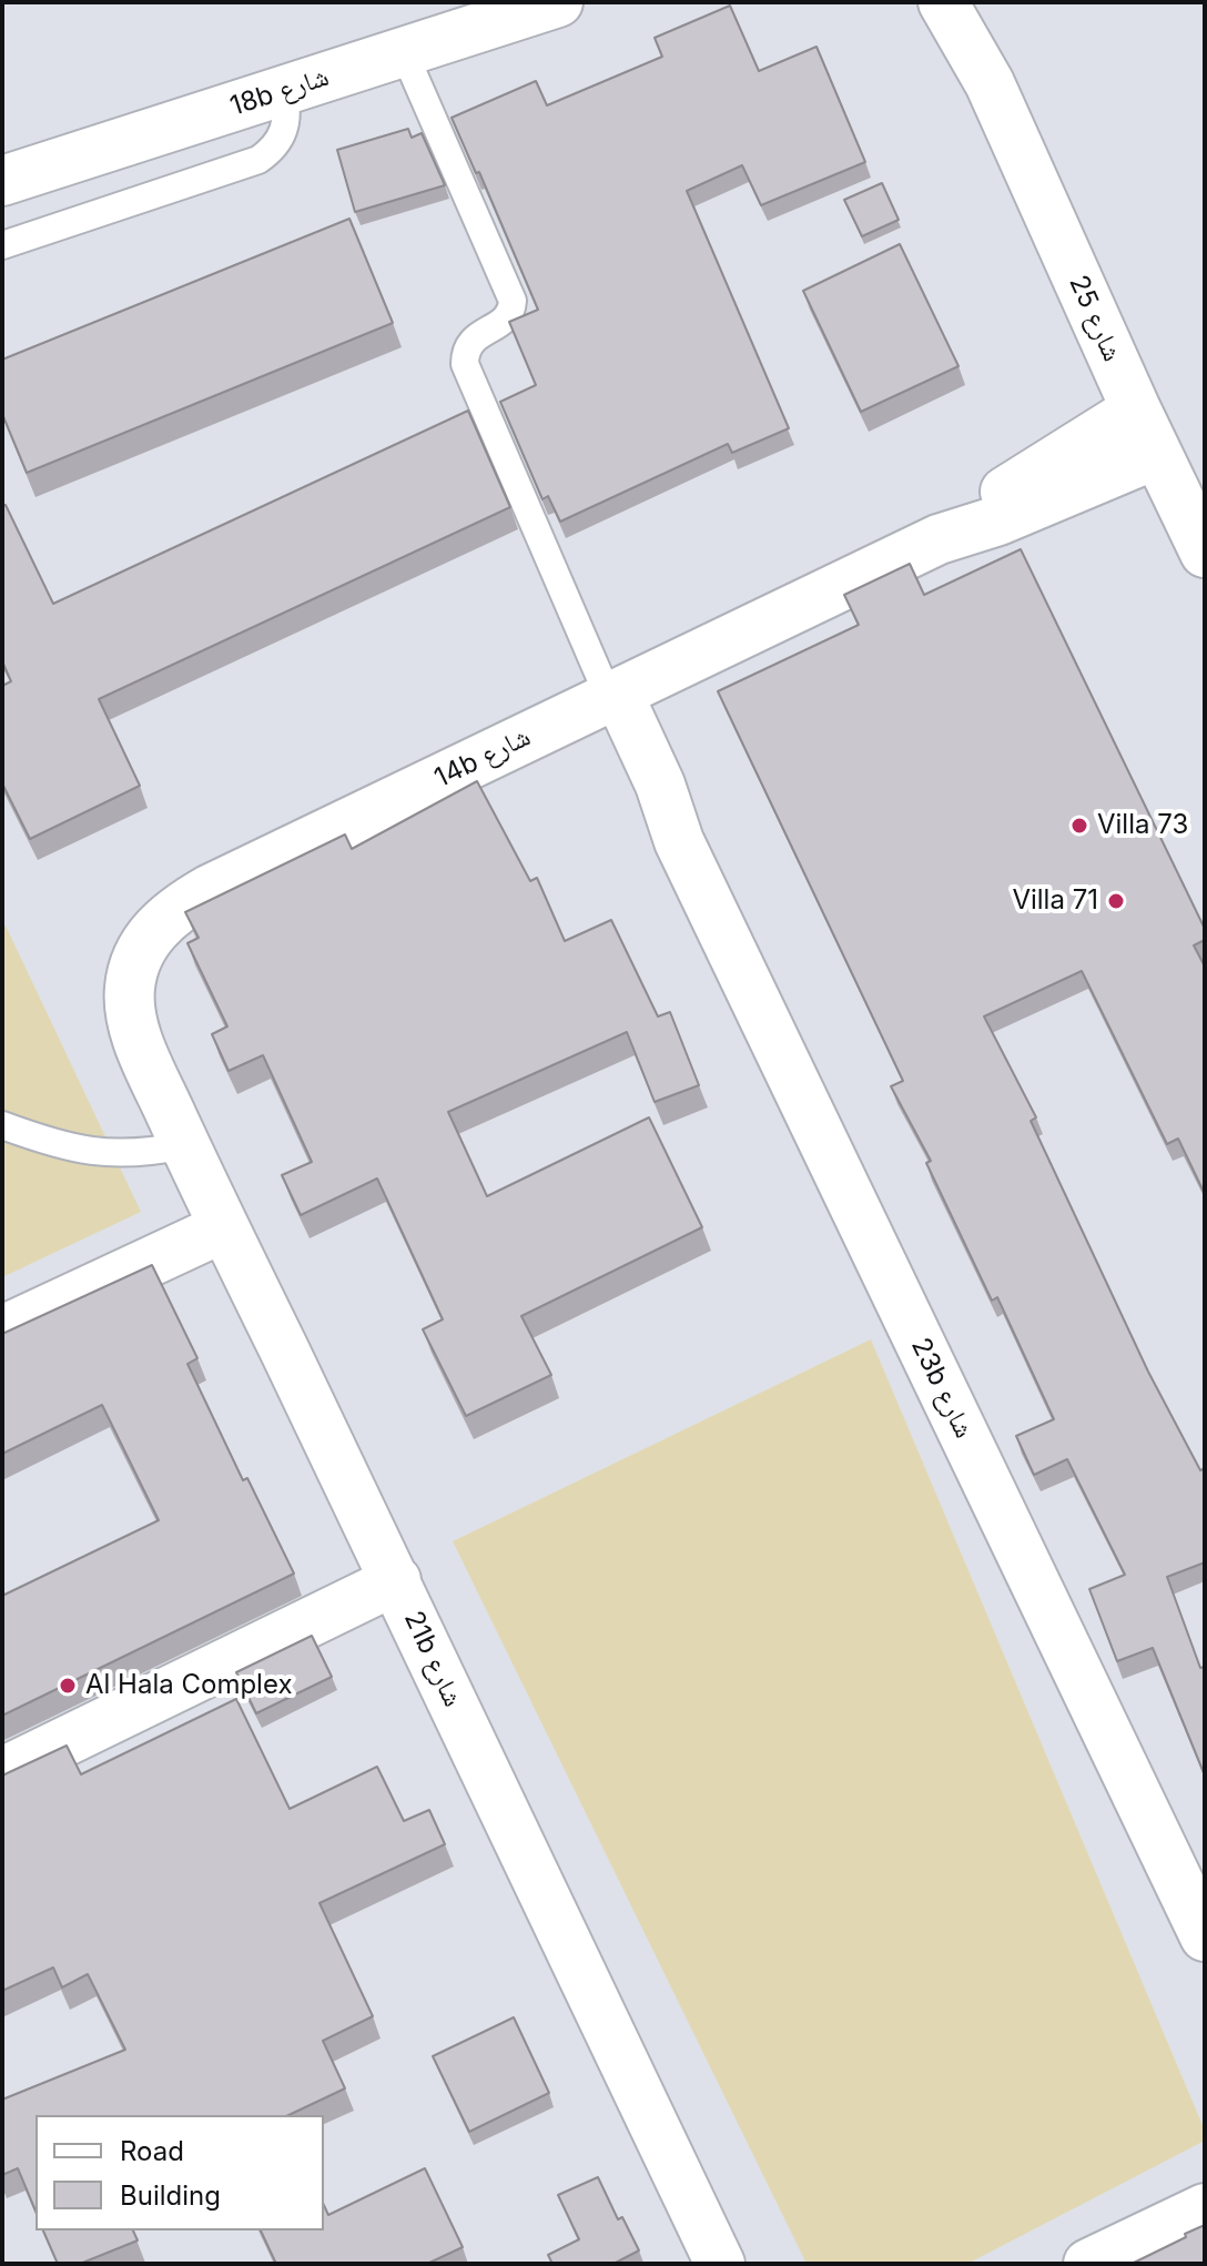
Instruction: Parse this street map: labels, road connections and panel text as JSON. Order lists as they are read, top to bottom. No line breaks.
{"streets":{"street":["18b شارع","شارع 25","14b شارع","23b شارع","21b شارع"]},"crossings":[["شارع 25","14b شارع"],["14b شارع","23b شارع"],["14b شارع","21b شارع"]],"places":["Villa 73","Villa 71","Al Hala Complex"],"legend":["Road","Building"]}
